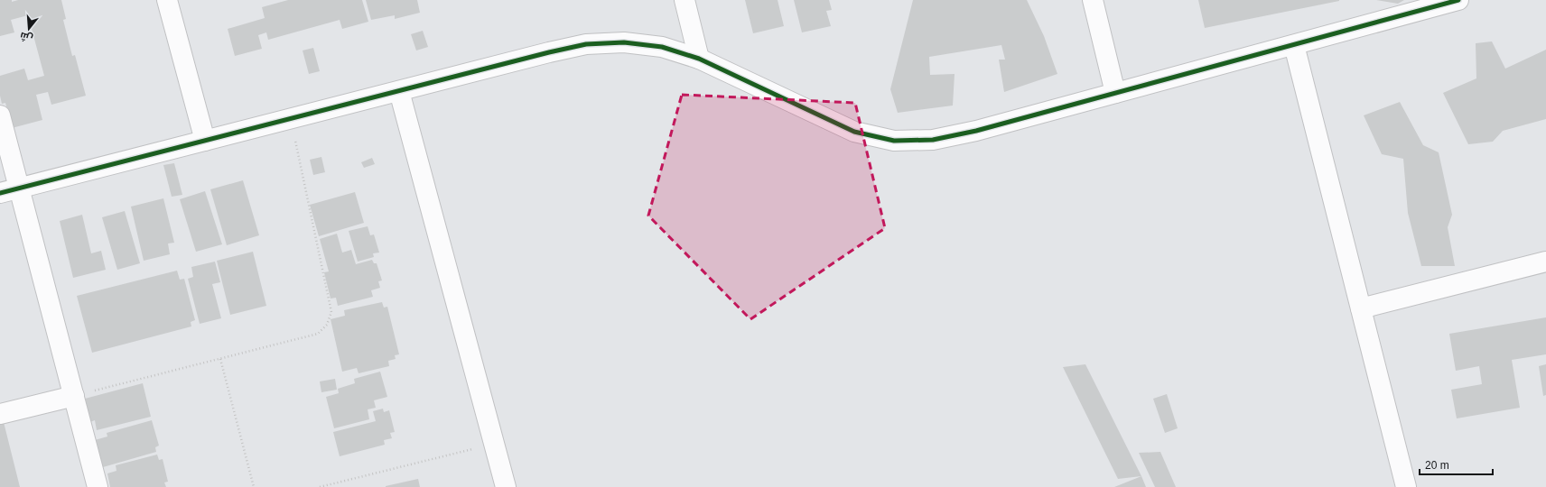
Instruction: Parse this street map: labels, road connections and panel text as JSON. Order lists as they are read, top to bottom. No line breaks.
{"scale_bar":"20 m","north":"bottom"}
